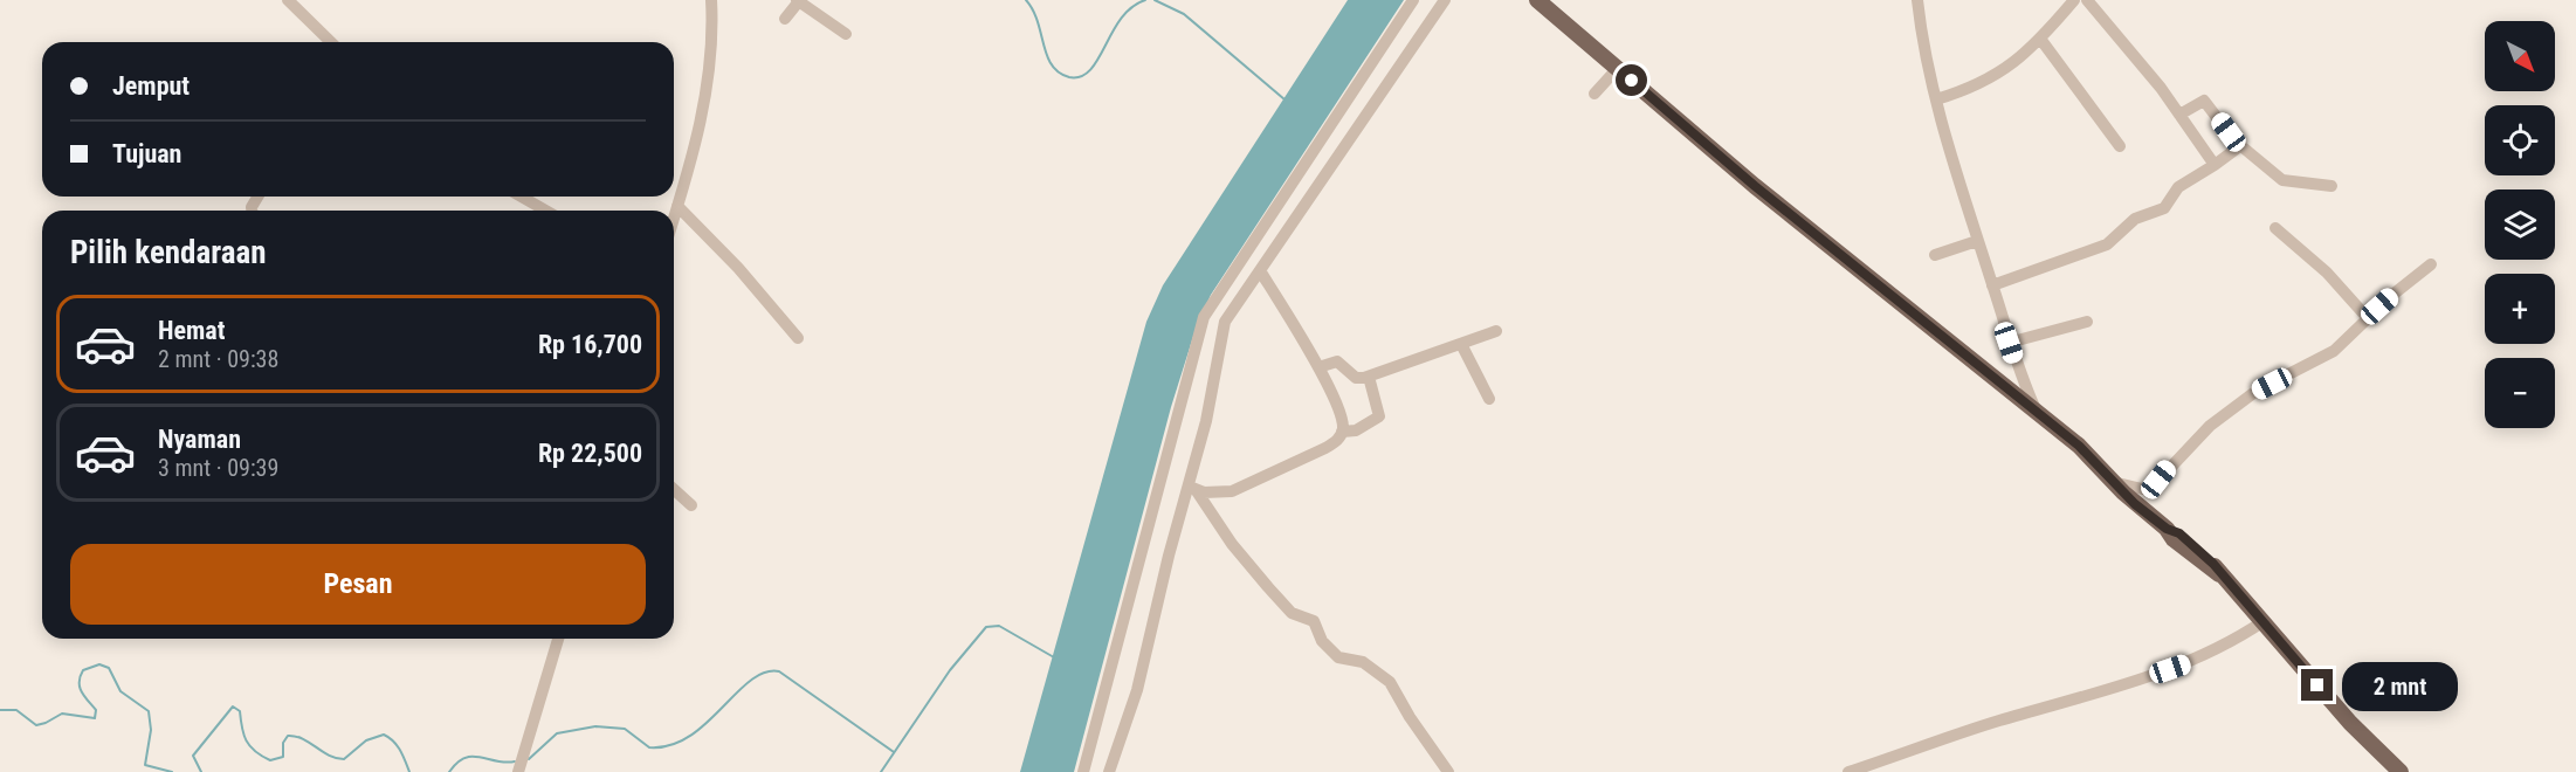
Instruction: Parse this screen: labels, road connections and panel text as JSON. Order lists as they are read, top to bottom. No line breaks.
{"north":"bottom right","page":{"map_buttons":["+","−"],"banner":["Jemput","Tujuan"],"heading":"Pilih kendaraan","list":[{"name":"Hemat","note":"2 mnt · 09:38","value":"Rp 16,700"},{"name":"Nyaman","note":"3 mnt · 09:39","value":"Rp 22,500"}],"buttons":"Pesan","bubble":"2 mnt"}}
